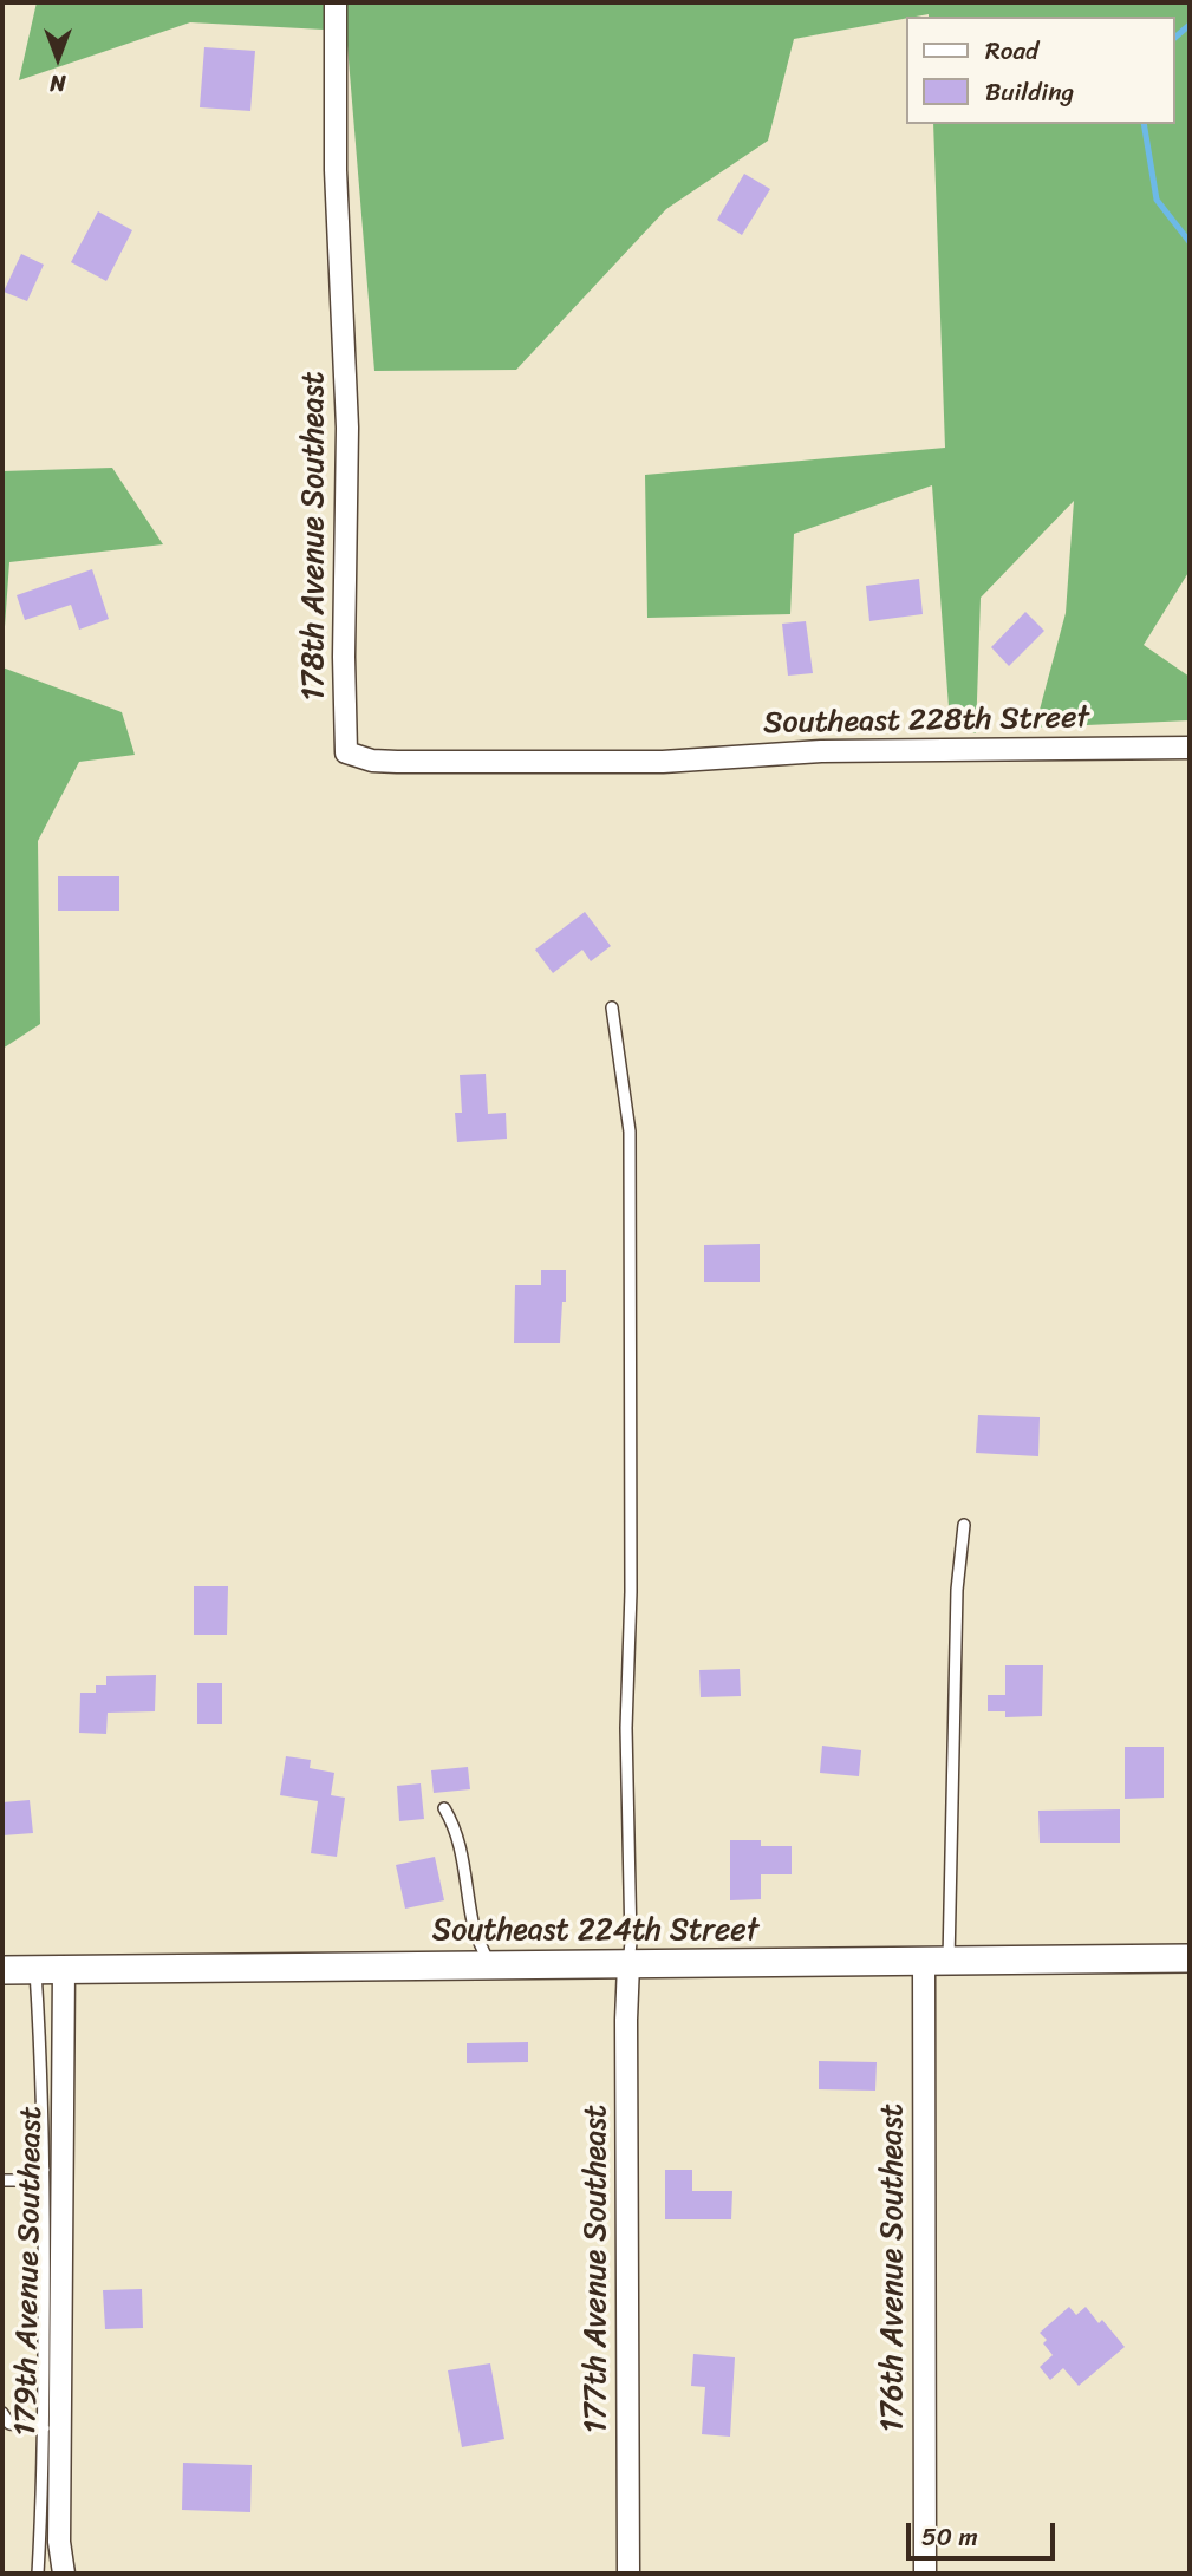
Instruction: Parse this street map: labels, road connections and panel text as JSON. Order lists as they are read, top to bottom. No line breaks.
{"streets":{"street":["178th Avenue Southeast","Southeast 228th Street","Southeast 224th Street","176th Avenue Southeast","177th Avenue Southeast","179th Avenue Southeast"]},"crossings":[["178th Avenue Southeast","Southeast 228th Street"],["Southeast 224th Street","176th Avenue Southeast"],["Southeast 224th Street","177th Avenue Southeast"],["Southeast 224th Street","179th Avenue Southeast"]],"legend":["Road","Building"],"scale_bar":"50 m","north":"bottom"}
